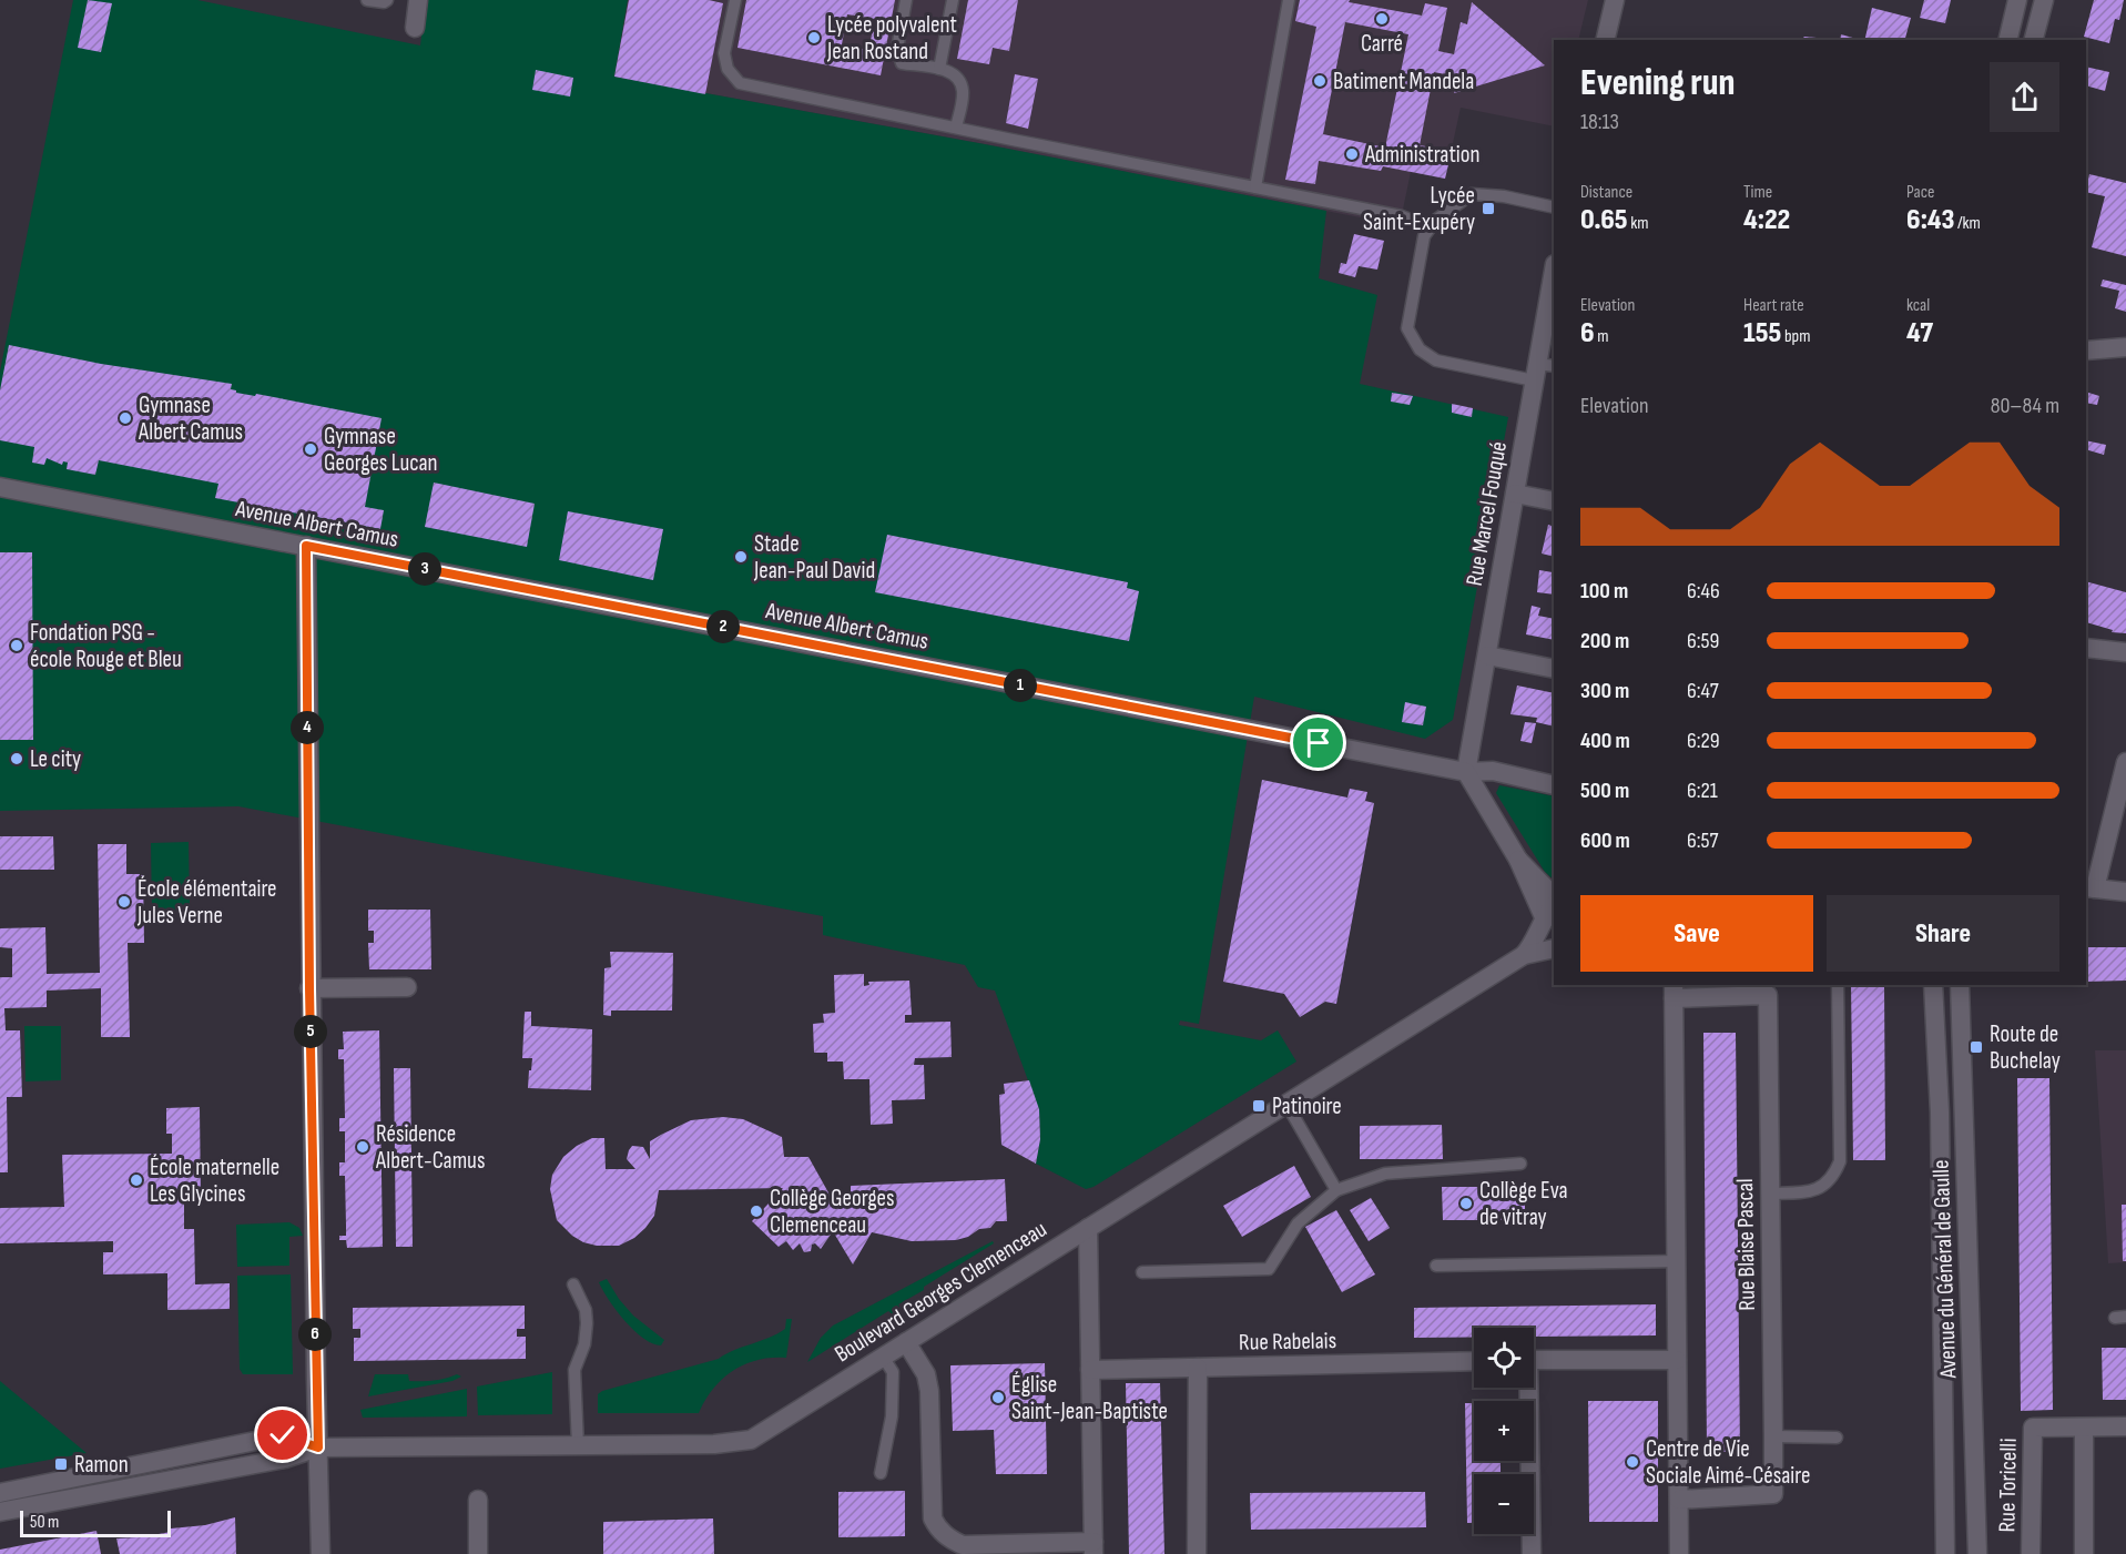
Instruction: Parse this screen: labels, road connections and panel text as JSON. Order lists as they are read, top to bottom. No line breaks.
{"streets":{"street":["Rue Marcel Fouqué","Avenue Albert Camus","Rue Blaise Pascal","Avenue du Général de Gaulle","Boulevard Georges Clemenceau","Rue Rabelais","Rue Toricelli"]},"crossings":[["Rue Marcel Fouqué","Avenue Albert Camus"]],"places":{"other":["Carré","Lycée polyvalent Jean Rostand","Batiment Mandela","Administration","Gymnase Albert Camus","Gymnase Georges Lucan","Stade Jean-Paul David","Fondation PSG - école Rouge et Bleu","Le city","École élémentaire Jules Verne","Résidence Albert-Camus","École maternelle Les Glycines","Collège Eva de vitray","Collège Georges Clemenceau","Église Saint-Jean-Baptiste","Centre de Vie Sociale Aimé-Césaire"],"transit":["Lycée Saint-Exupéry","Route de Buchelay","Patinoire","Ramon"]},"scale_bar":"50 m","page":{"heading":["Evening run","18:13"],"stats":[["Distance","0.65 km"],["Time","4:22"],["Pace","6:43 /km"],["Elevation","6 m"],["Heart rate","155 bpm"],["kcal","47"]],"chart":["Elevation","80–84 m"],"pins":["3","2","1","4","5","6"],"list":[{"name":"100 m","note":"6:46"},{"name":"200 m","note":"6:59"},{"name":"300 m","note":"6:47"},{"name":"400 m","note":"6:29"},{"name":"500 m","note":"6:21"},{"name":"600 m","note":"6:57"}],"buttons":["Save","Share"],"map_buttons":["+","−"],"scale":"50 m"}}
